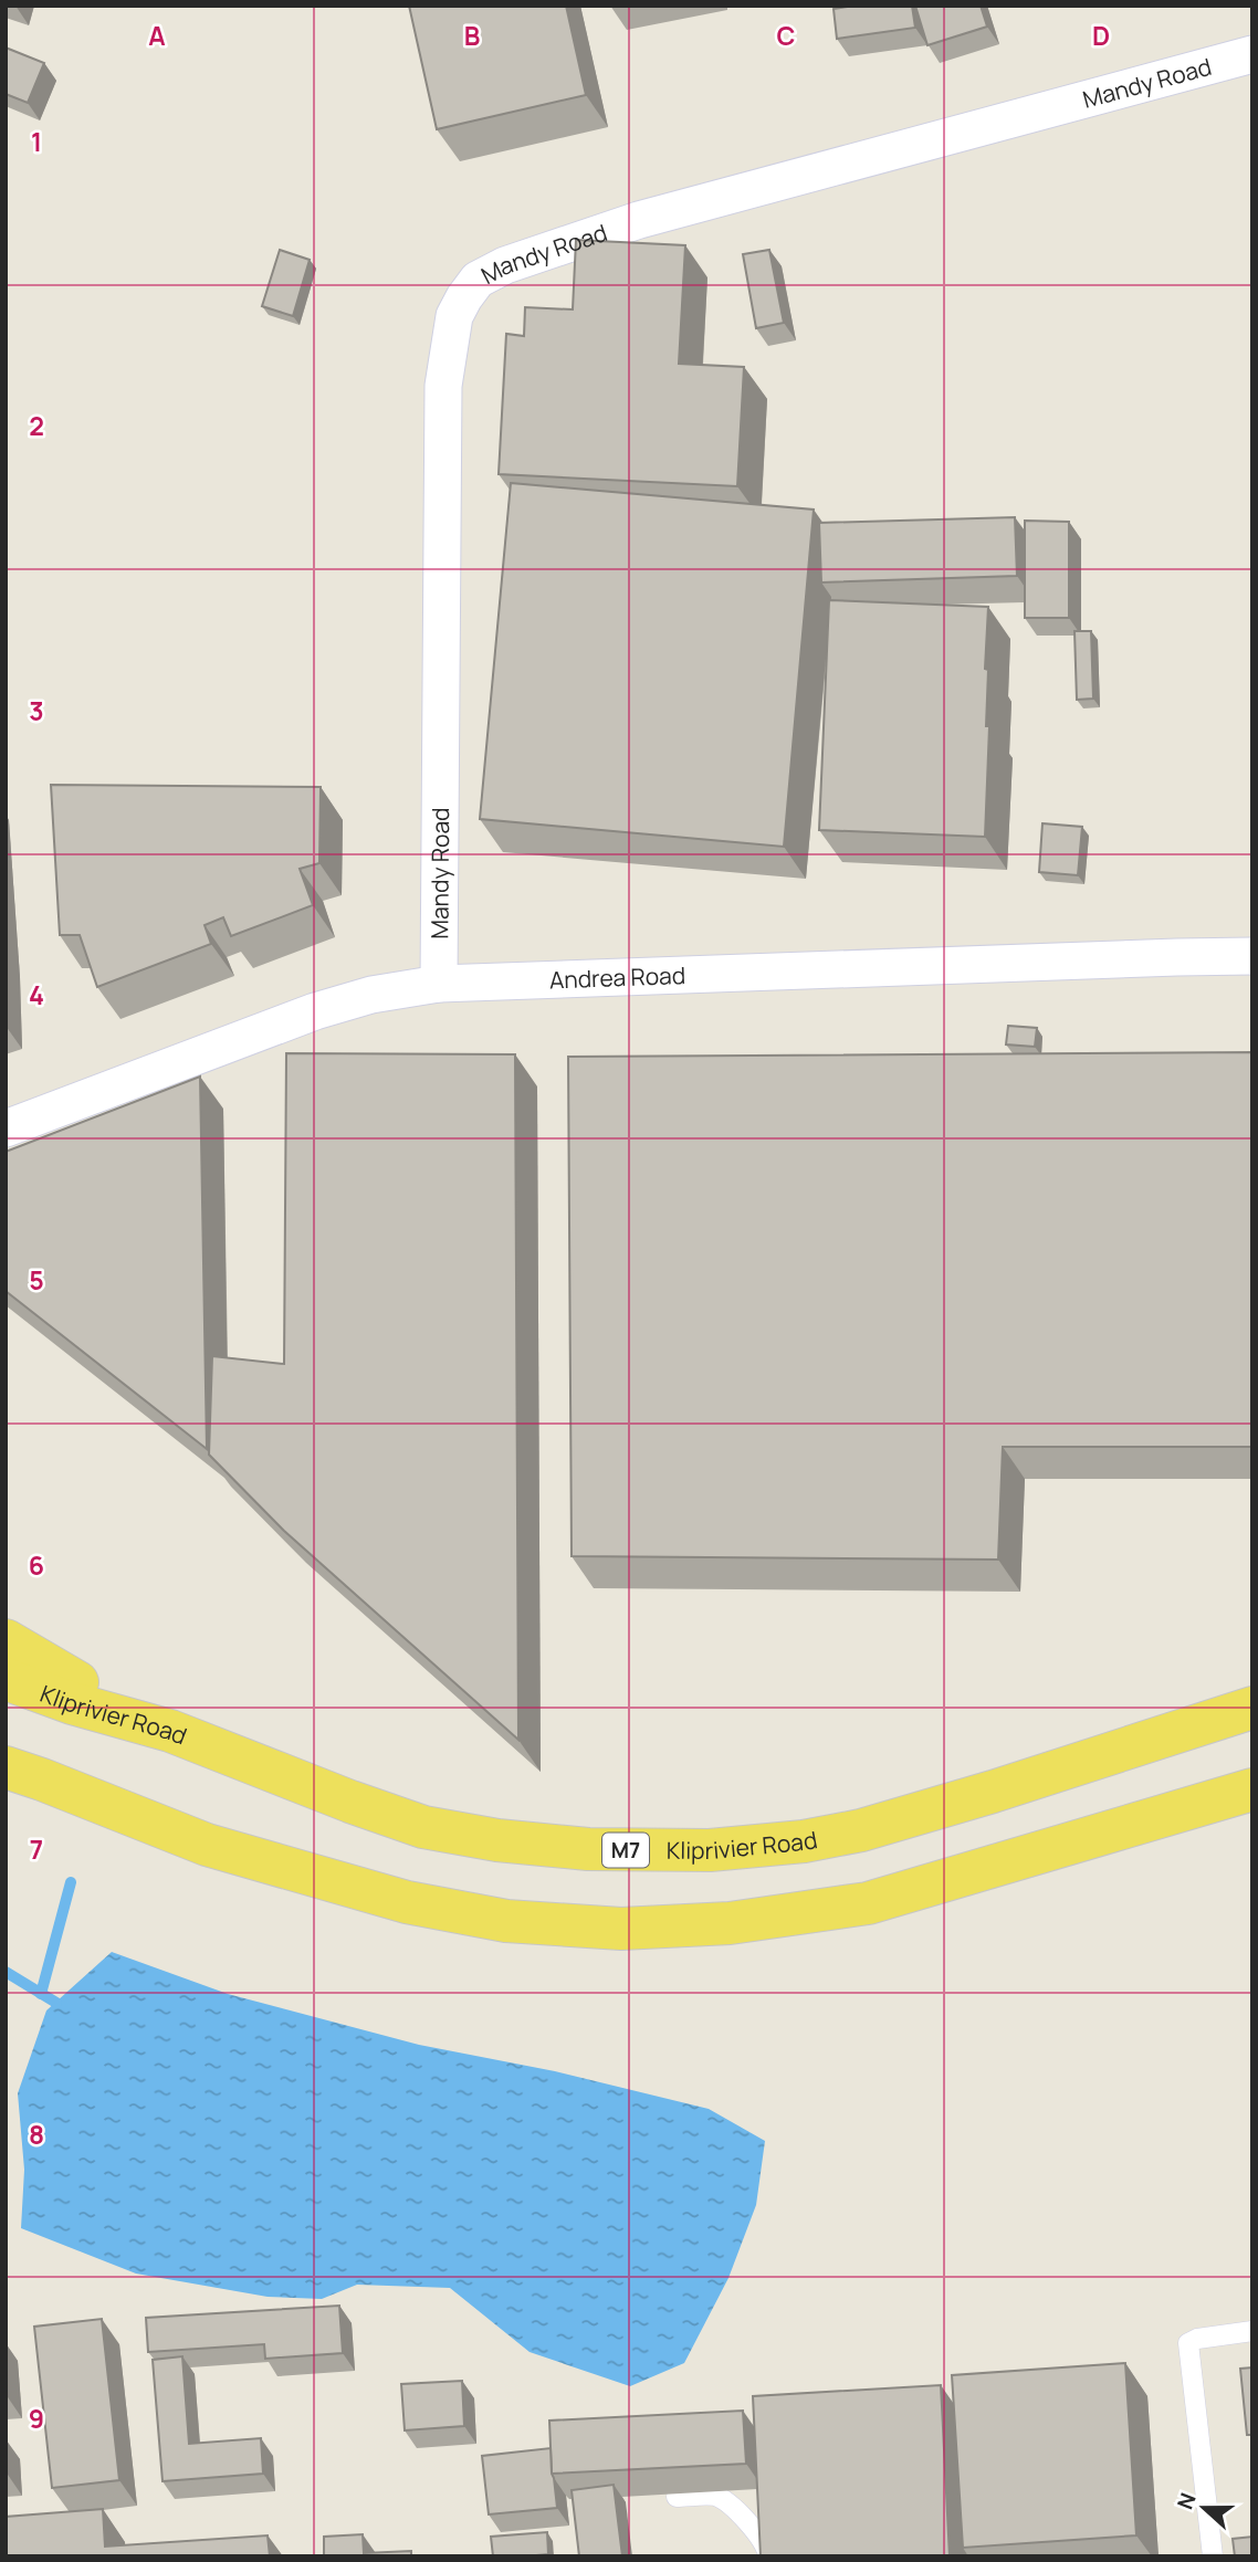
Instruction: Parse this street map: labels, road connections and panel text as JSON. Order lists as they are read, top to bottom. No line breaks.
{"streets":{"main road":["Kliprivier Road","M7"],"street":["Mandy Road","Andrea Road"]},"crossings":[["Mandy Road","Andrea Road"]],"north":"left","grid":{"columns":["A","B","C","D"],"rows":["1","2","3","4","5","6","7","8","9"]}}
